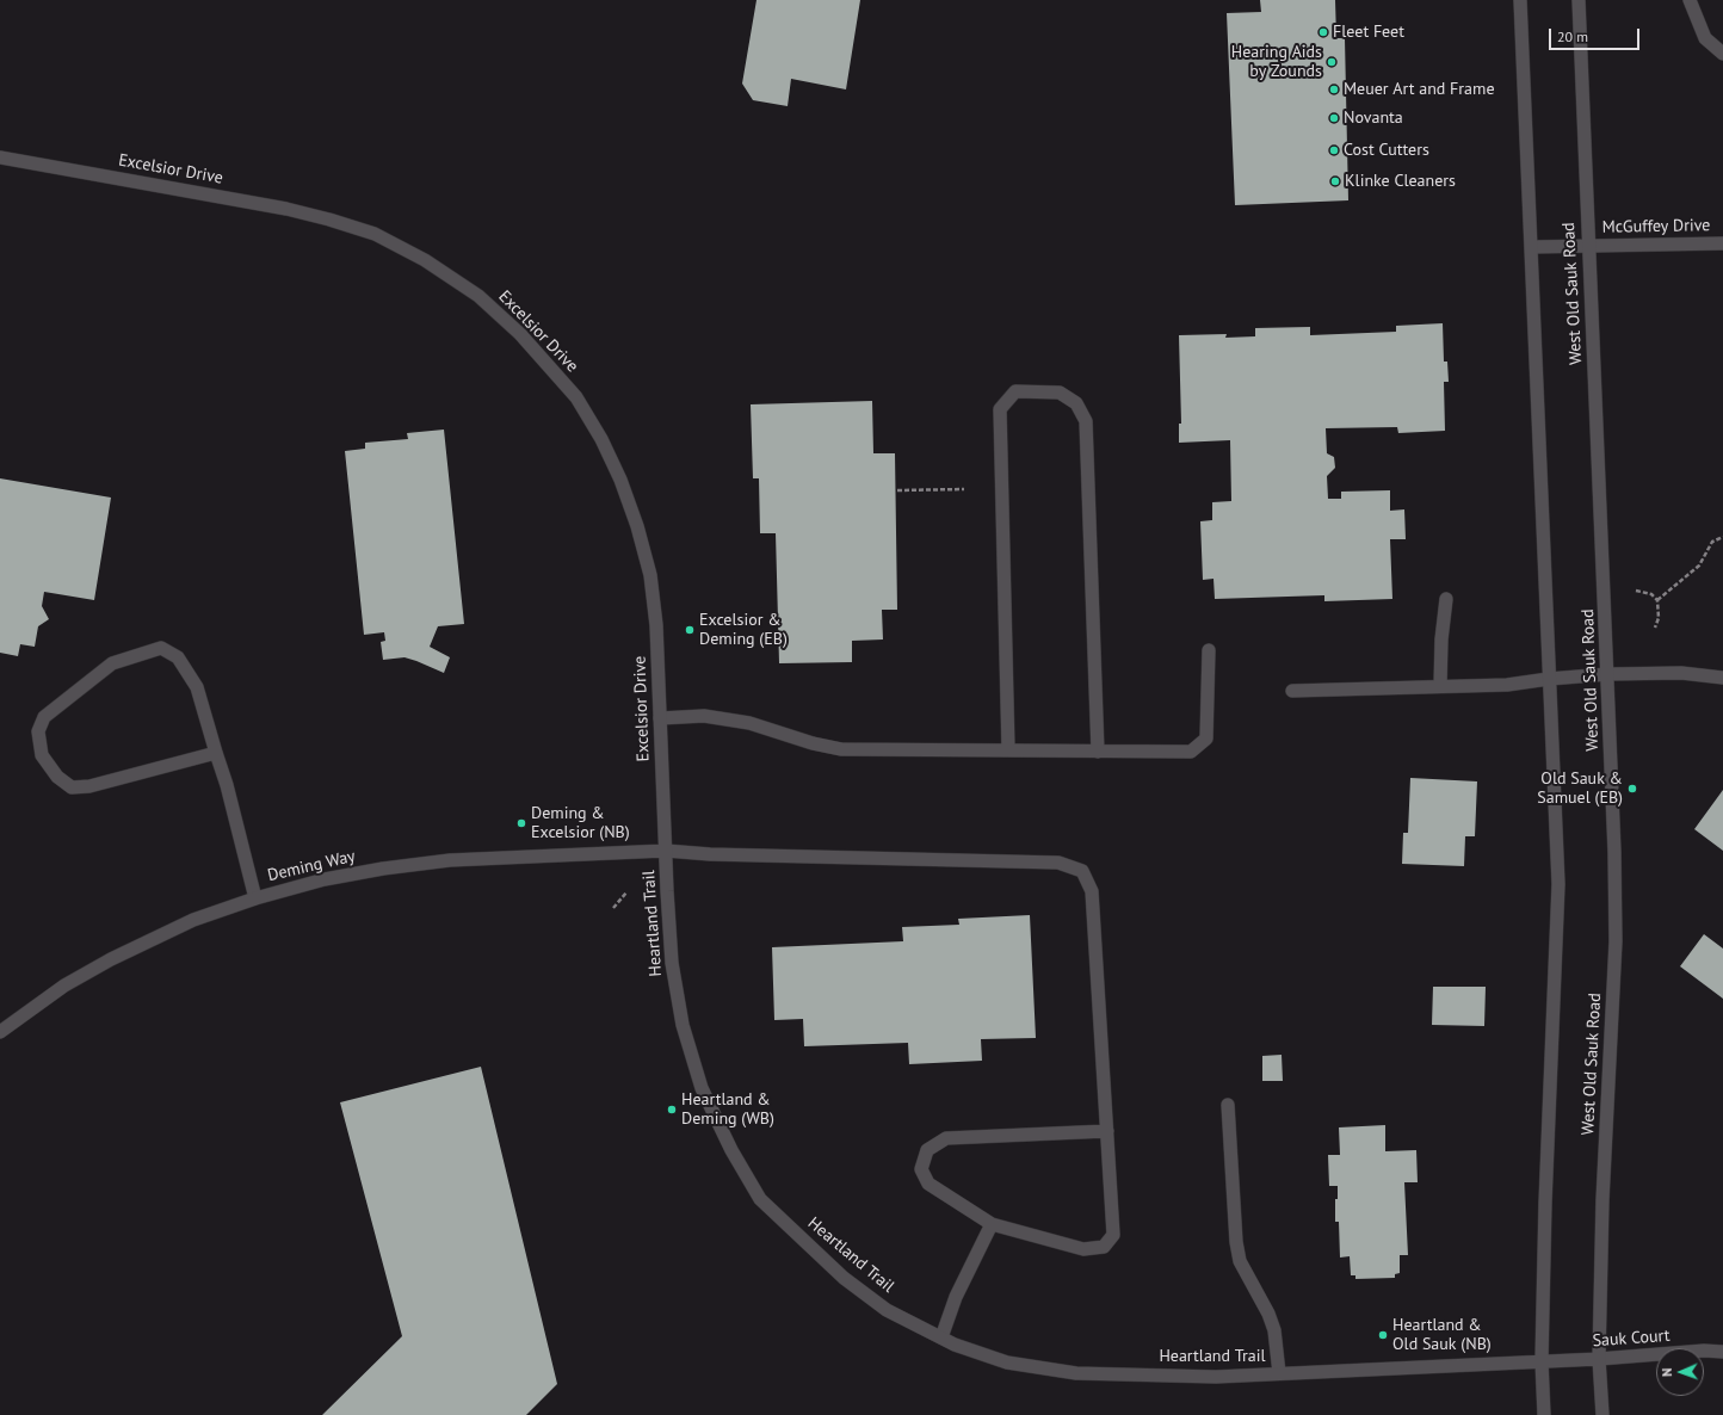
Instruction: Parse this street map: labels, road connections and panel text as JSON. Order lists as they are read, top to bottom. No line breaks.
{"streets":{"street":["Excelsior Drive","McGuffey Drive","West Old Sauk Road","Deming Way","Heartland Trail","Sauk Court"]},"crossings":[["Excelsior Drive","Deming Way"],["Excelsior Drive","Heartland Trail"],["McGuffey Drive","West Old Sauk Road"],["West Old Sauk Road","Sauk Court"],["Deming Way","Heartland Trail"],["Heartland Trail","Sauk Court"]],"places":["Fleet Feet","Hearing Aids by Zounds","Meuer Art and Frame","Novanta","Cost Cutters","Klinke Cleaners","Excelsior & Deming (EB)","Old Sauk & Samuel (EB)","Deming & Excelsior (NB)","Heartland & Deming (WB)","Heartland & Old Sauk (NB)"],"scale_bar":"20 m","north":"left"}
